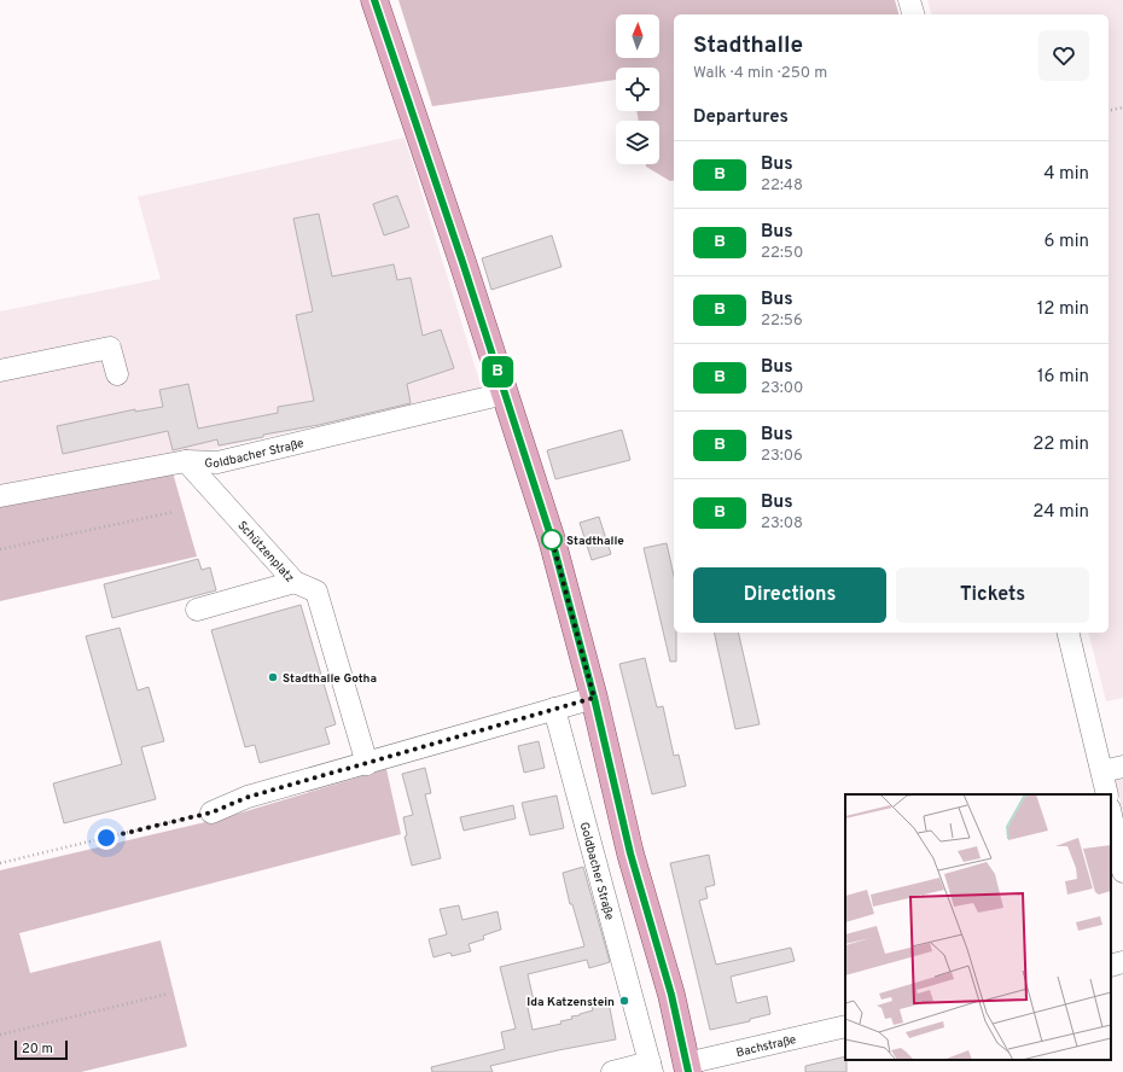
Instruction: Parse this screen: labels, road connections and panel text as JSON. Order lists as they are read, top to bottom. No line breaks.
{"streets":{"street":["Goldbacher Straße","Schützenplatz","Bachstraße"]},"crossings":[["Goldbacher Straße","Schützenplatz"]],"places":["Stadthalle","Stadthalle Gotha","Ida Katzenstein"],"lines":["bus line B"],"scale_bar":"20 m","north":"top","page":{"on_map":"B","heading":[["Stadthalle","Walk · 4 min · 250 m"],"Departures"],"list":[{"mark":"B","name":"Bus","note":"22:48","value":"4 min"},{"mark":"B","name":"Bus","note":"22:50","value":"6 min"},{"mark":"B","name":"Bus","note":"22:56","value":"12 min"},{"mark":"B","name":"Bus","note":"23:00","value":"16 min"},{"mark":"B","name":"Bus","note":"23:06","value":"22 min"},{"mark":"B","name":"Bus","note":"23:08","value":"24 min"}],"buttons":["Directions","Tickets"],"scale":"20 m"}}
